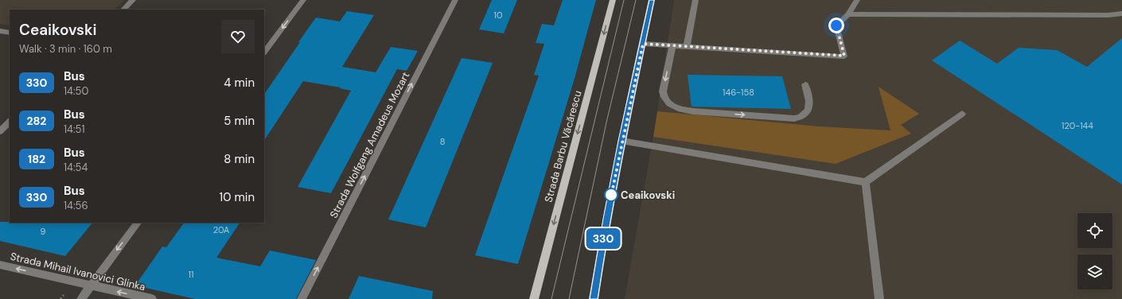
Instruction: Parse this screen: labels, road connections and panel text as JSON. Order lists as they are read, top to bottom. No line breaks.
{"streets":{"main road":["Strada Barbu Văcărescu"],"street":["Strada Wolfgang Amadeus Mozart","Strada Mihail Ivanovici Glinka"]},"one_way":["Strada Wolfgang Amadeus Mozart","Strada Mihail Ivanovici Glinka"],"places":["Ceaikovski"],"lines":["bus line 330"],"house_numbers":["10","146-158","120-144","8","20A","9","11"],"page":{"on_map":"330","heading":["Ceaikovski","Walk · 3 min · 160 m"],"list":[{"mark":"330","name":"Bus","note":"14:50","value":"4 min"},{"mark":"282","name":"Bus","note":"14:51","value":"5 min"},{"mark":"182","name":"Bus","note":"14:54","value":"8 min"},{"mark":"330","name":"Bus","note":"14:56","value":"10 min"}]}}
